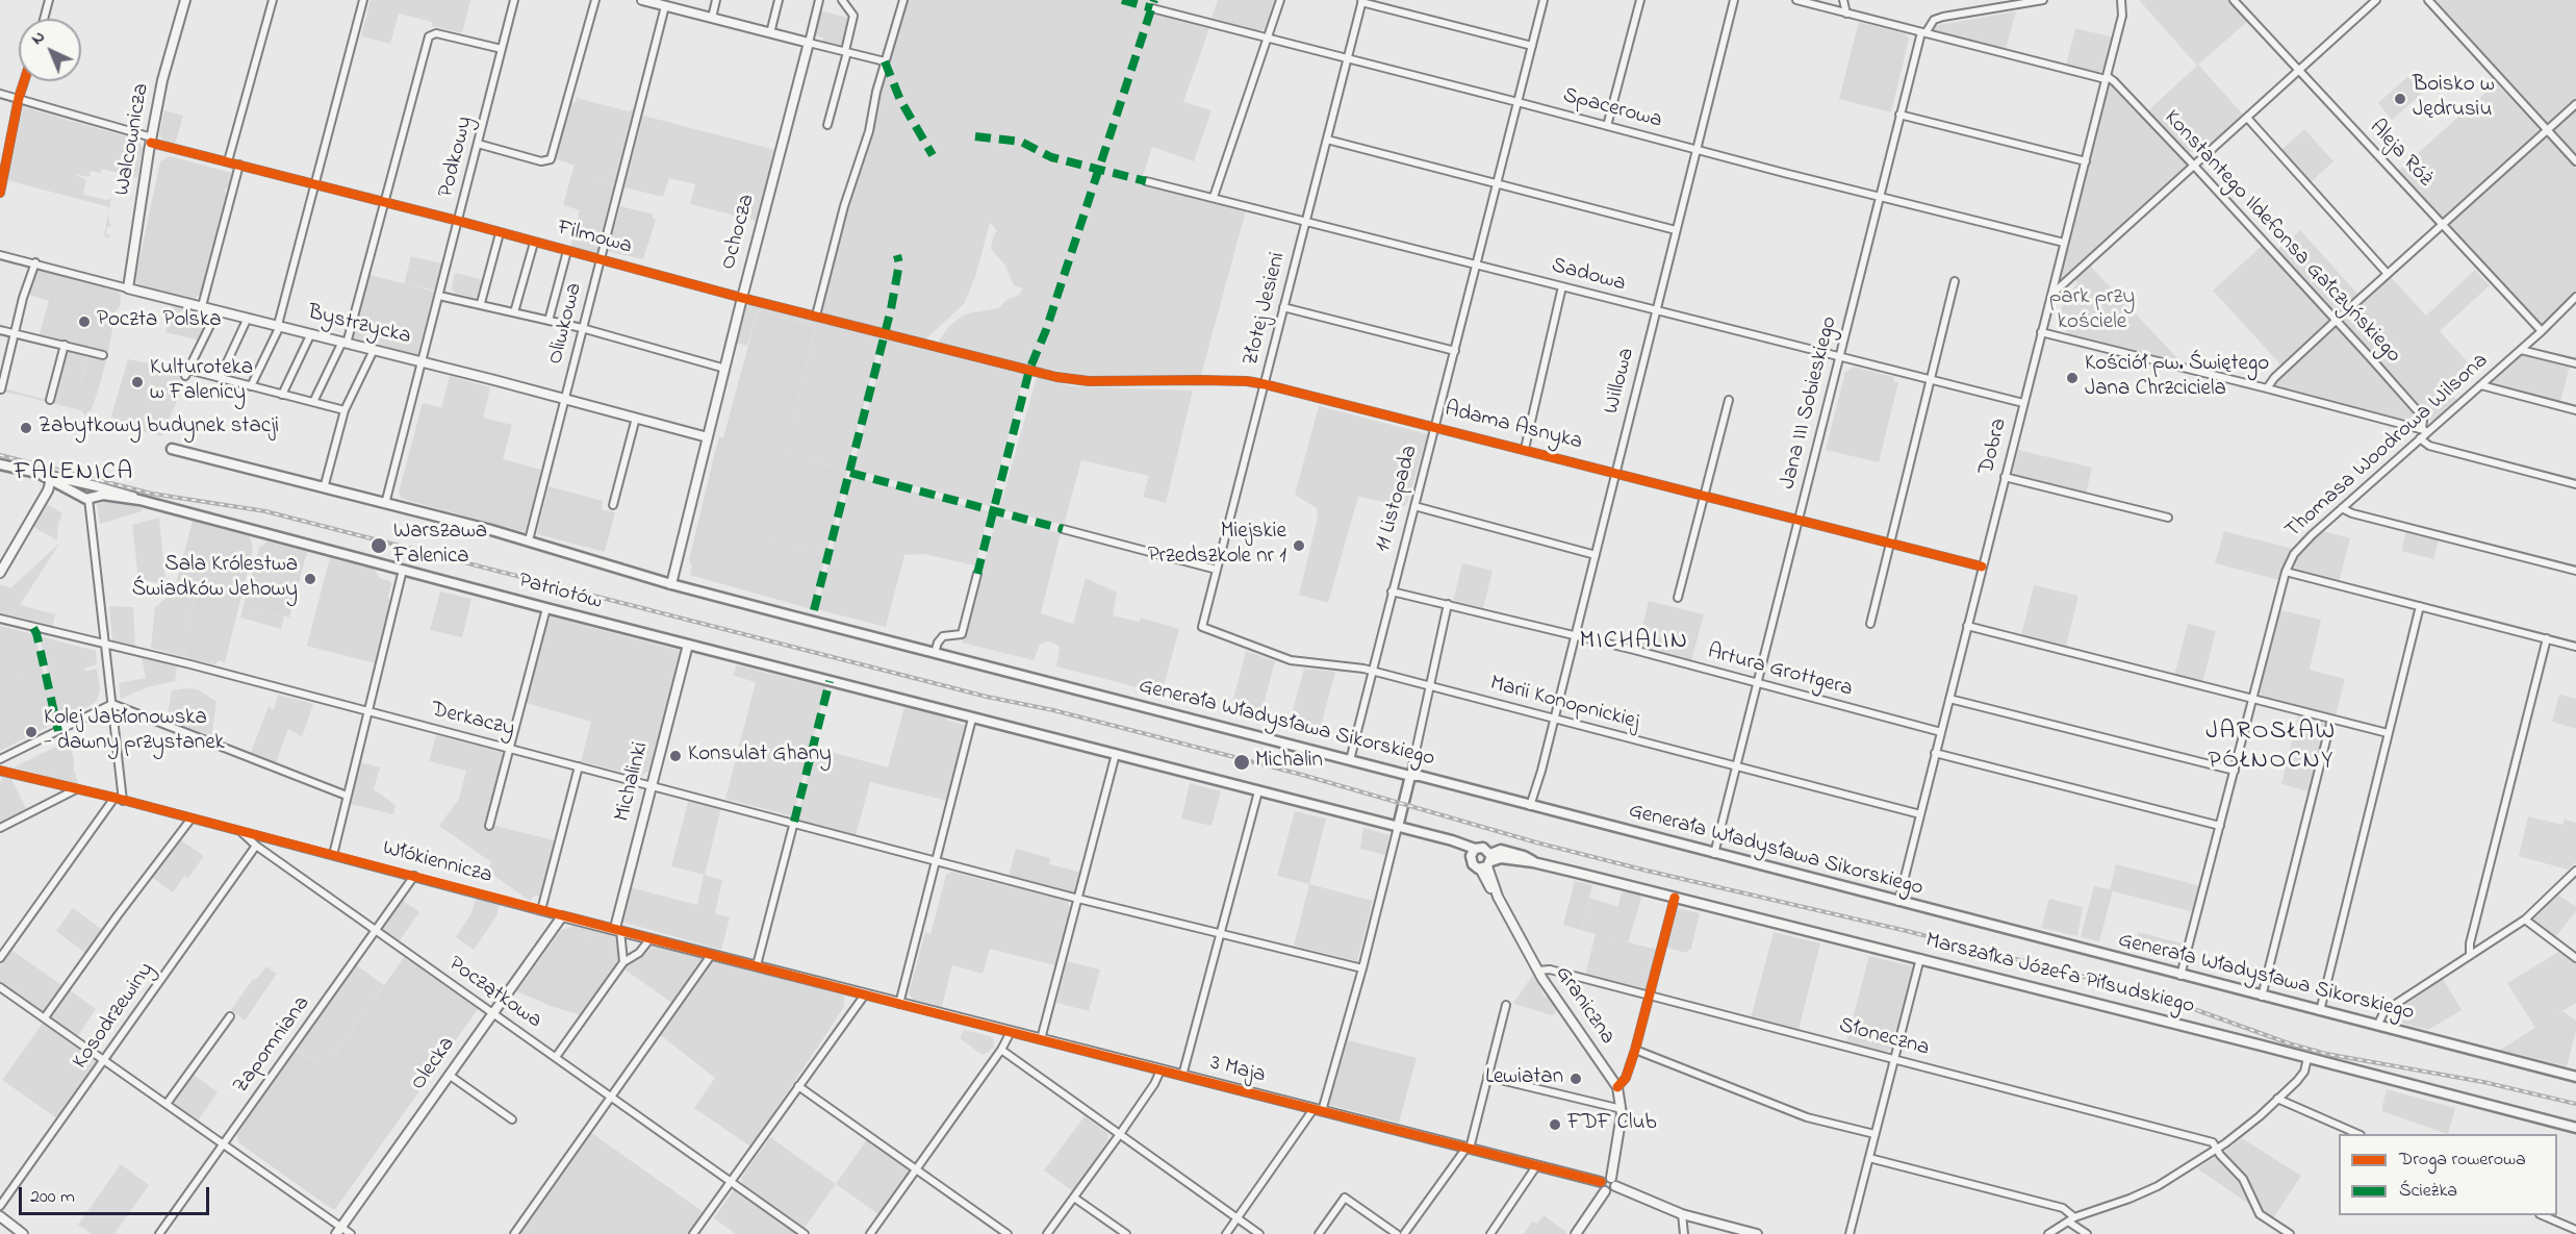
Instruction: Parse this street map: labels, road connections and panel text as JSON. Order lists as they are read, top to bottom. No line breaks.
{"streets":{"main road":["Patriotów","Generała Władysława Sikorskiego","Marszałka Józefa Piłsudskiego"],"street":["Spacerowa","Walcownicza","Aleja Róż","Podkowy","Ochocza","Konstantego Ildefonsa Gałczyńskiego","Filmowa","Sadowa","Złotej Jesieni","Oliwkowa","Bystrzycka","Willowa","Jana III Sobieskiego","Adama Asnyka","Dobra","Thomasa Woodrowa Wilsona","11 Listopada","Artura Grottgera","Marii Konopnickiej","Derkaczy","Michalinki","Włókiennicza","Początkowa","Graniczna","Kosodrzewiny","Słoneczna","Zapomniana","Olecka","3 Maja"]},"crossings":[["Spacerowa","Złotej Jesieni"],["Spacerowa","Willowa"],["Spacerowa","Jana III Sobieskiego"],["Spacerowa","Dobra"],["Spacerowa","11 Listopada"],["Walcownicza","Filmowa"],["Walcownicza","Bystrzycka"],["Aleja Róż","Thomasa Woodrowa Wilsona"],["Podkowy","Filmowa"],["Podkowy","Bystrzycka"],["Podkowy","Patriotów"],["Ochocza","Filmowa"],["Ochocza","Bystrzycka"],["Ochocza","Patriotów"],["Konstantego Ildefonsa Gałczyńskiego","Dobra"],["Konstantego Ildefonsa Gałczyńskiego","Thomasa Woodrowa Wilsona"],["Filmowa","Oliwkowa"],["Filmowa","Adama Asnyka"],["Sadowa","Złotej Jesieni"],["Sadowa","Willowa"],["Sadowa","Jana III Sobieskiego"],["Sadowa","Dobra"],["Sadowa","11 Listopada"],["Złotej Jesieni","Adama Asnyka"],["Złotej Jesieni","Marii Konopnickiej"],["Oliwkowa","Bystrzycka"],["Oliwkowa","Patriotów"],["Willowa","Adama Asnyka"],["Willowa","Artura Grottgera"],["Willowa","Marii Konopnickiej"],["Willowa","Generała Władysława Sikorskiego"],["Jana III Sobieskiego","Adama Asnyka"],["Jana III Sobieskiego","Artura Grottgera"],["Jana III Sobieskiego","Marii Konopnickiej"],["Jana III Sobieskiego","Generała Władysława Sikorskiego"],["Adama Asnyka","Dobra"],["Adama Asnyka","11 Listopada"],["Dobra","Artura Grottgera"],["Dobra","Marii Konopnickiej"],["Dobra","Generała Władysława Sikorskiego"],["Thomasa Woodrowa Wilsona","Generała Władysława Sikorskiego"],["11 Listopada","Artura Grottgera"],["11 Listopada","Marii Konopnickiej"],["11 Listopada","Generała Władysława Sikorskiego"],["Patriotów","Generała Władysława Sikorskiego"],["Patriotów","Michalinki"],["Derkaczy","Michalinki"],["Michalinki","Włókiennicza"],["Włókiennicza","Początkowa"],["Włókiennicza","Zapomniana"],["Włókiennicza","Olecka"],["Włókiennicza","3 Maja"],["Marszałka Józefa Piłsudskiego","Graniczna"],["Początkowa","Kosodrzewiny"],["Początkowa","Zapomniana"],["Początkowa","Olecka"],["Graniczna","Słoneczna"],["Graniczna","3 Maja"]],"districts":["FALENICA","MICHALIN","JAROSŁAW PÓŁNOCNY"],"parks":["park przy kościele"],"places":["Boisko w Jędrusiu","Poczta Polska","Kościół pw. Świętego Jana Chrzciciela","Kulturoteka w Falenicy","Zabytkowy budynek stacji","Warszawa Falenica","Miejskie Przedszkole nr 1","Sala Królestwa Świadków Jehowy","Kolej Jabłonowska - dawny przystanek","Konsulat Ghany","Michalin","Lewiatan","FDF Club"],"legend":["Droga rowerowa","Ścieżka"],"scale_bar":"200 m","north":"top left"}
